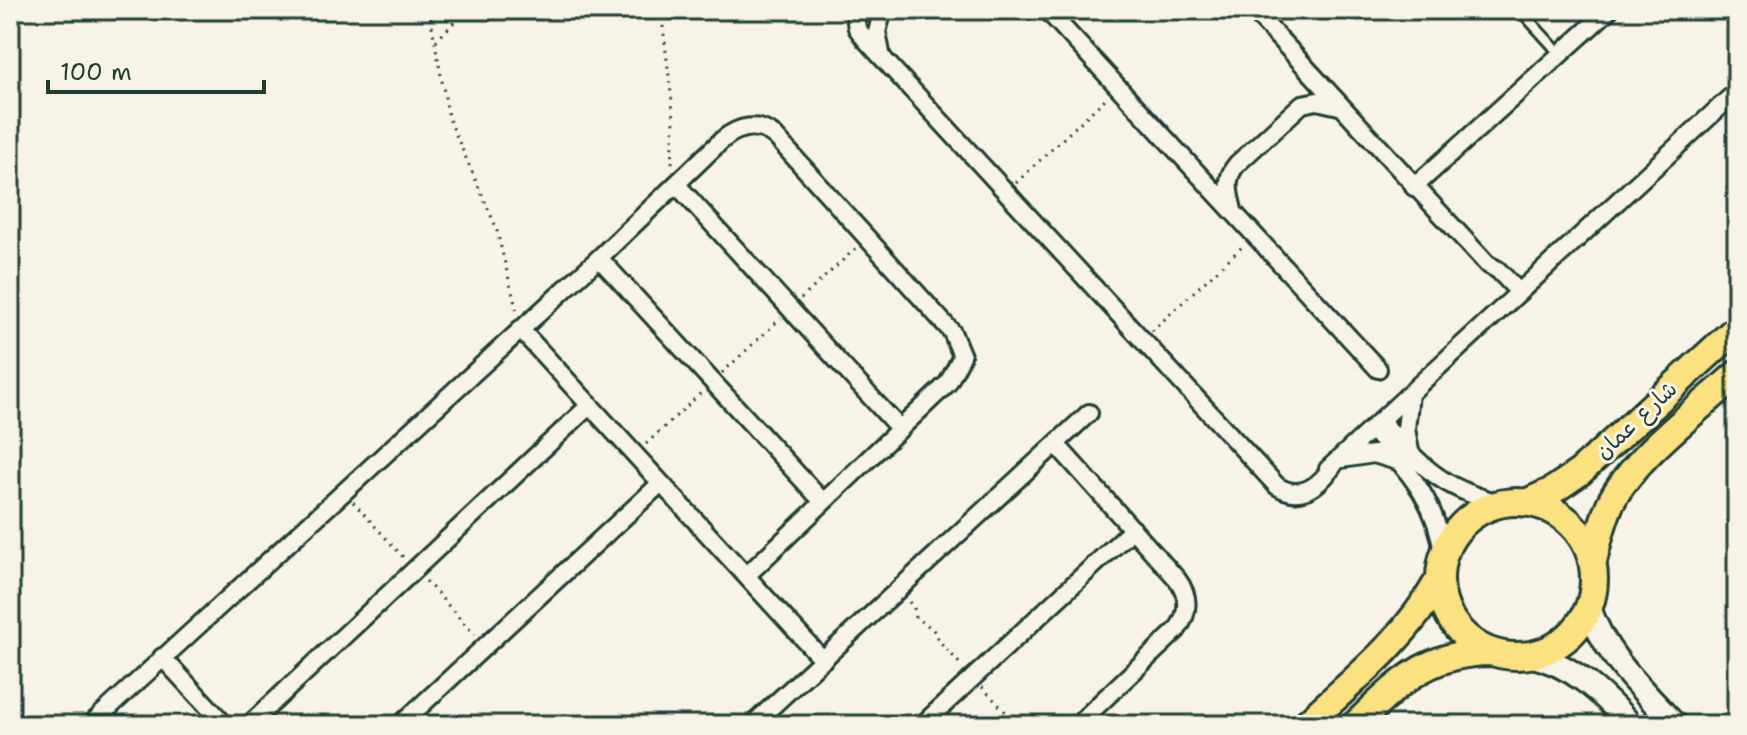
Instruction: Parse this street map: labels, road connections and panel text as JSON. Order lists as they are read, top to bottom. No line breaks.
{"streets":{"main road":["شارع عمان"]},"scale_bar":"100 m"}
